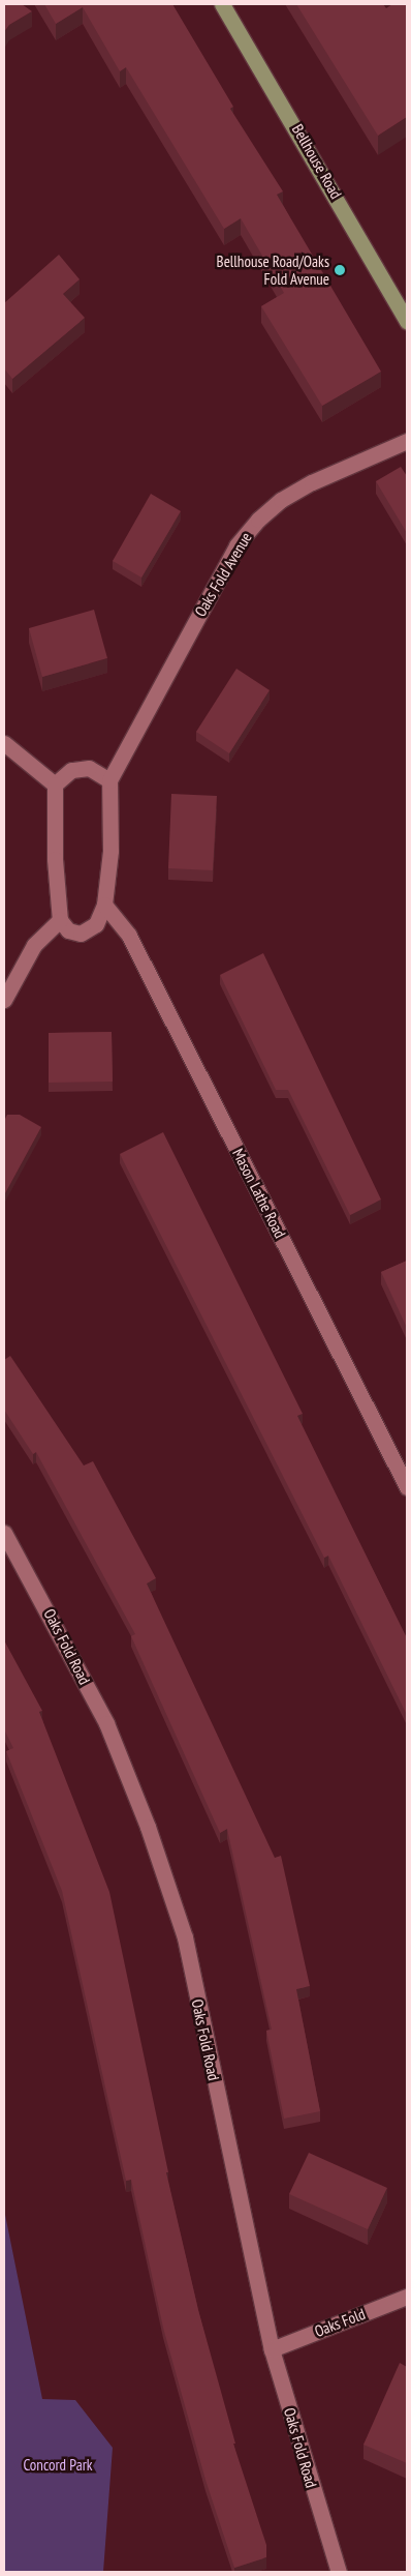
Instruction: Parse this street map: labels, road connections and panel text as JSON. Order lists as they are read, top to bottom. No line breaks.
{"streets":{"main road":["Bellhouse Road"],"street":["Oaks Fold Avenue","Mason Lathe Road","Oaks Fold Road","Oaks Fold"]},"crossings":[["Oaks Fold Avenue","Mason Lathe Road"],["Oaks Fold Road","Oaks Fold"]],"parks":["Concord Park"],"places":["Bellhouse Road/Oaks Fold Avenue"]}
